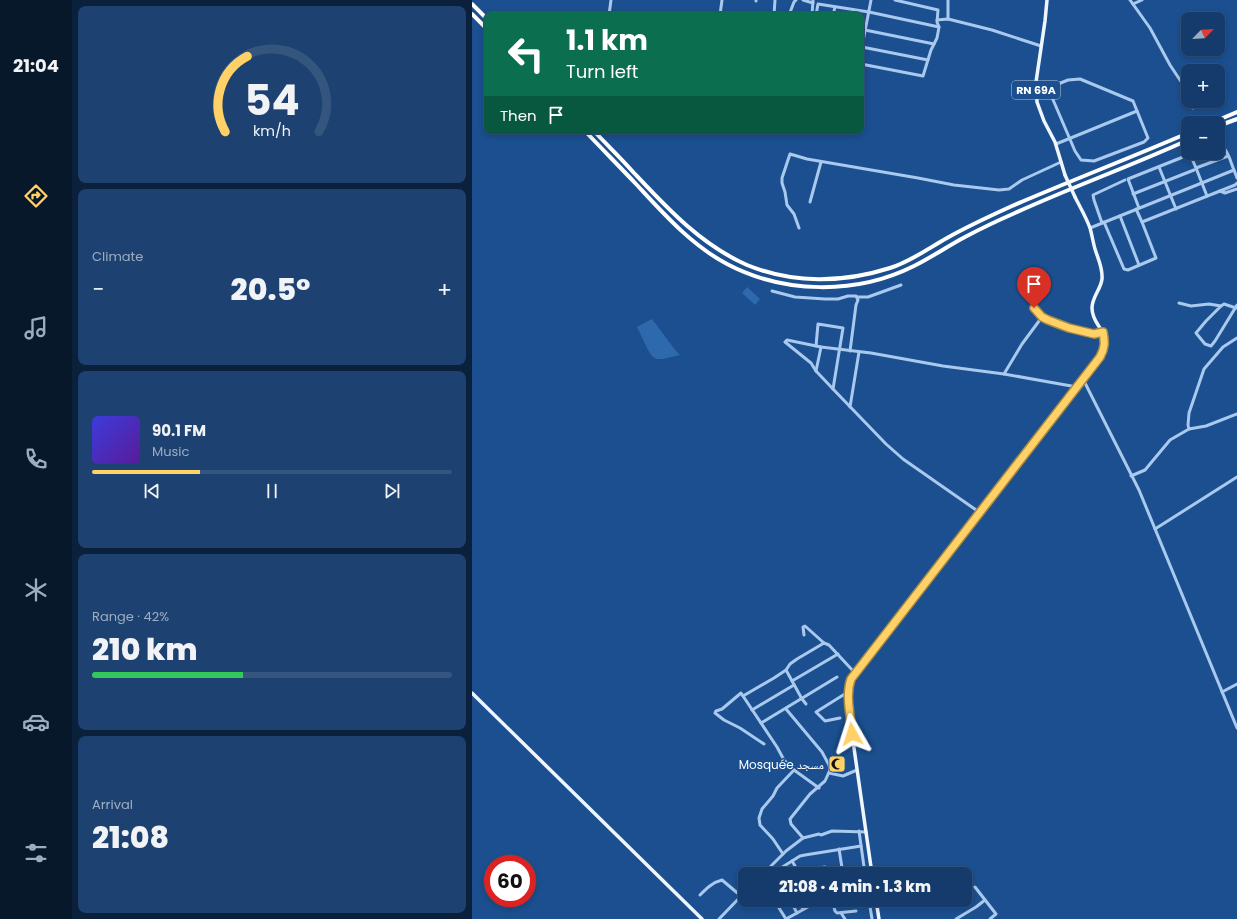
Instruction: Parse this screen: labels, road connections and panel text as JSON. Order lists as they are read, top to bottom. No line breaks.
{"streets":{"main road":["RN 69A"]},"places":{"mosque":["Mosquée مسجد"]},"north":"top right","page":{"tabs":"21:04","map_buttons":["+","−"],"turn":["1.1 km","Turn left"],"then":"Then","tile":["Climate",["Range · 42%","210 km"],["Arrival","21:08"]],"heat":["−","20.5°","+"],"song":["90.1 FM","Music"],"limit":"60","trip":"21:08 · 4 min · 1.3 km","gauge":["54","km/h"]}}
